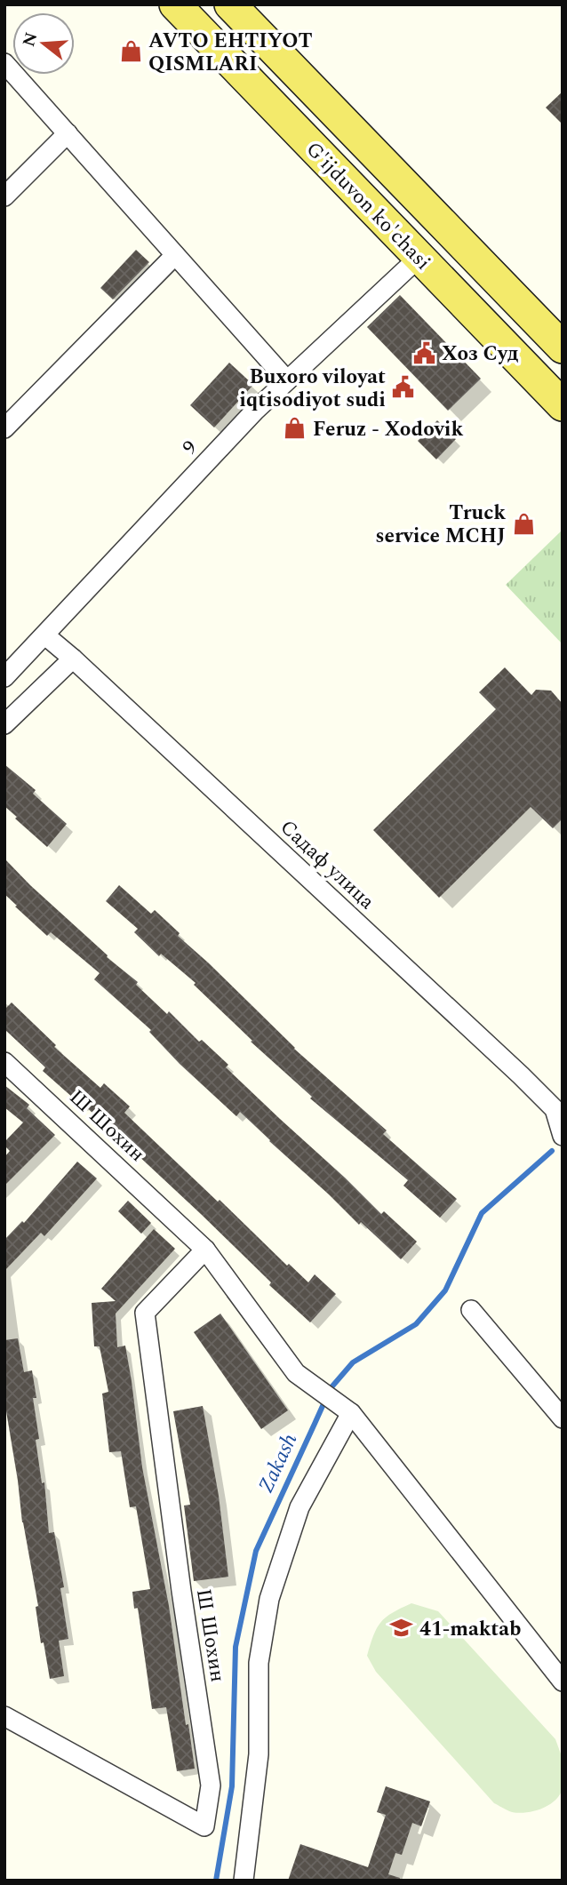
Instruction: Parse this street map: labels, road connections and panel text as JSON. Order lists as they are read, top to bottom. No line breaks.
{"streets":{"main road":["G'ijduvon ko'chasi"],"street":["9","Садаф улица","Ш Шохин"]},"crossings":[["G'ijduvon ko'chasi","9"],["9","Садаф улица"]],"water":["Zakash"],"places":{"shop":["AVTO EHTIYOT QISMLARI","Feruz - Xodovik","Truck service MCHJ"],"public building":["Хоз Суд","Buxoro viloyat iqtisodiyot sudi"],"school or university":["41-maktab"]},"north":"left"}
